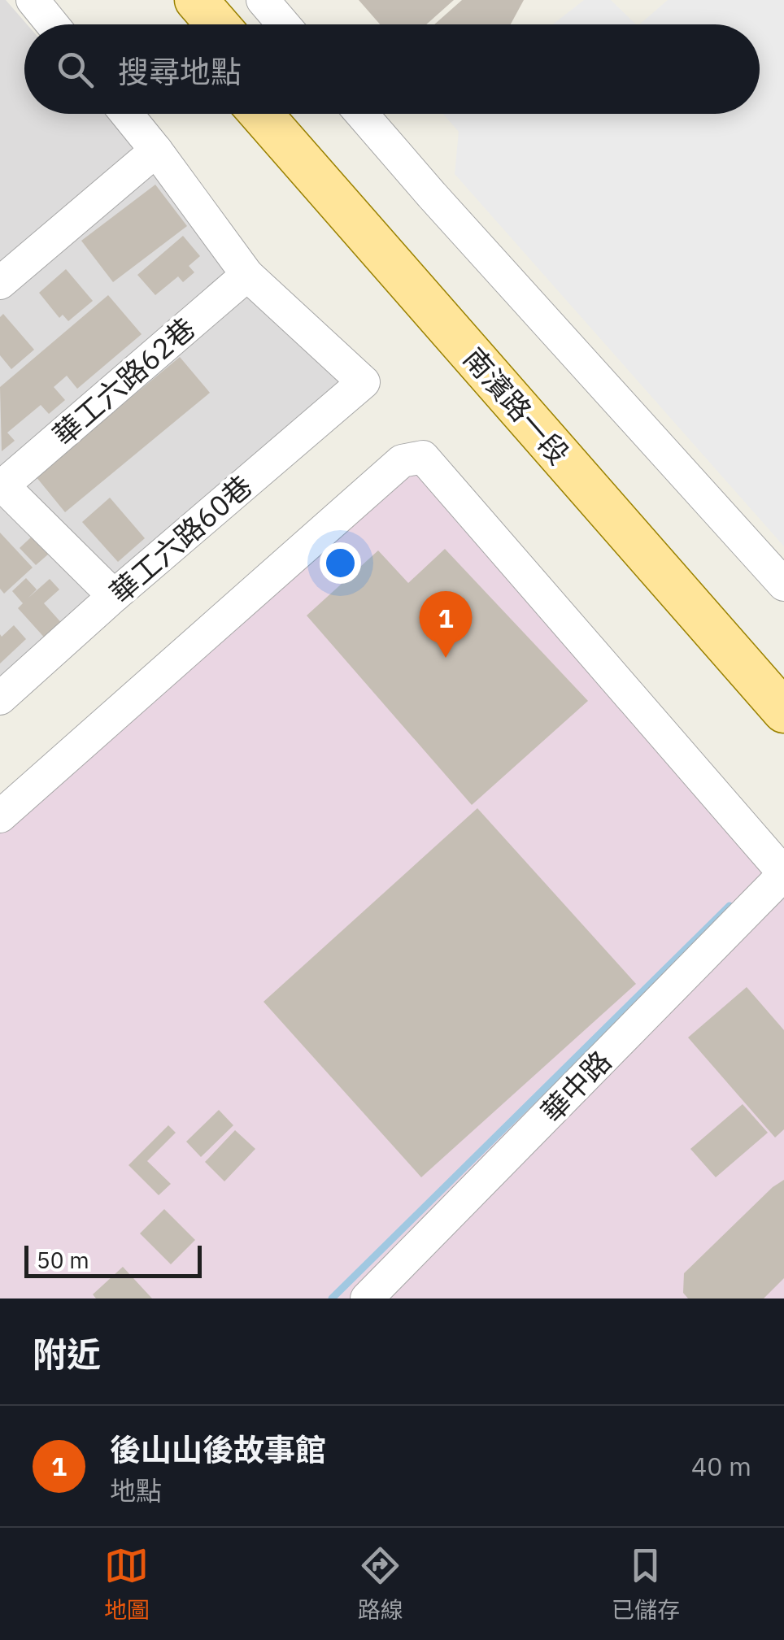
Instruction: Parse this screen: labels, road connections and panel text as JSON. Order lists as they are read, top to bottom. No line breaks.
{"streets":{"main road":["南濱路一段"],"street":["華工六路62巷","華工六路60巷","華中路"]},"crossings":[["華工六路62巷","華工六路60巷"]],"scale_bar":"50 m","page":{"search":"搜尋地點","pins":"1","scale":"50 m","heading":"附近","list":[{"mark":"1","name":"後山山後故事館","note":"地點","value":"40 m"}],"nav":["地圖","路線","已儲存"]}}
